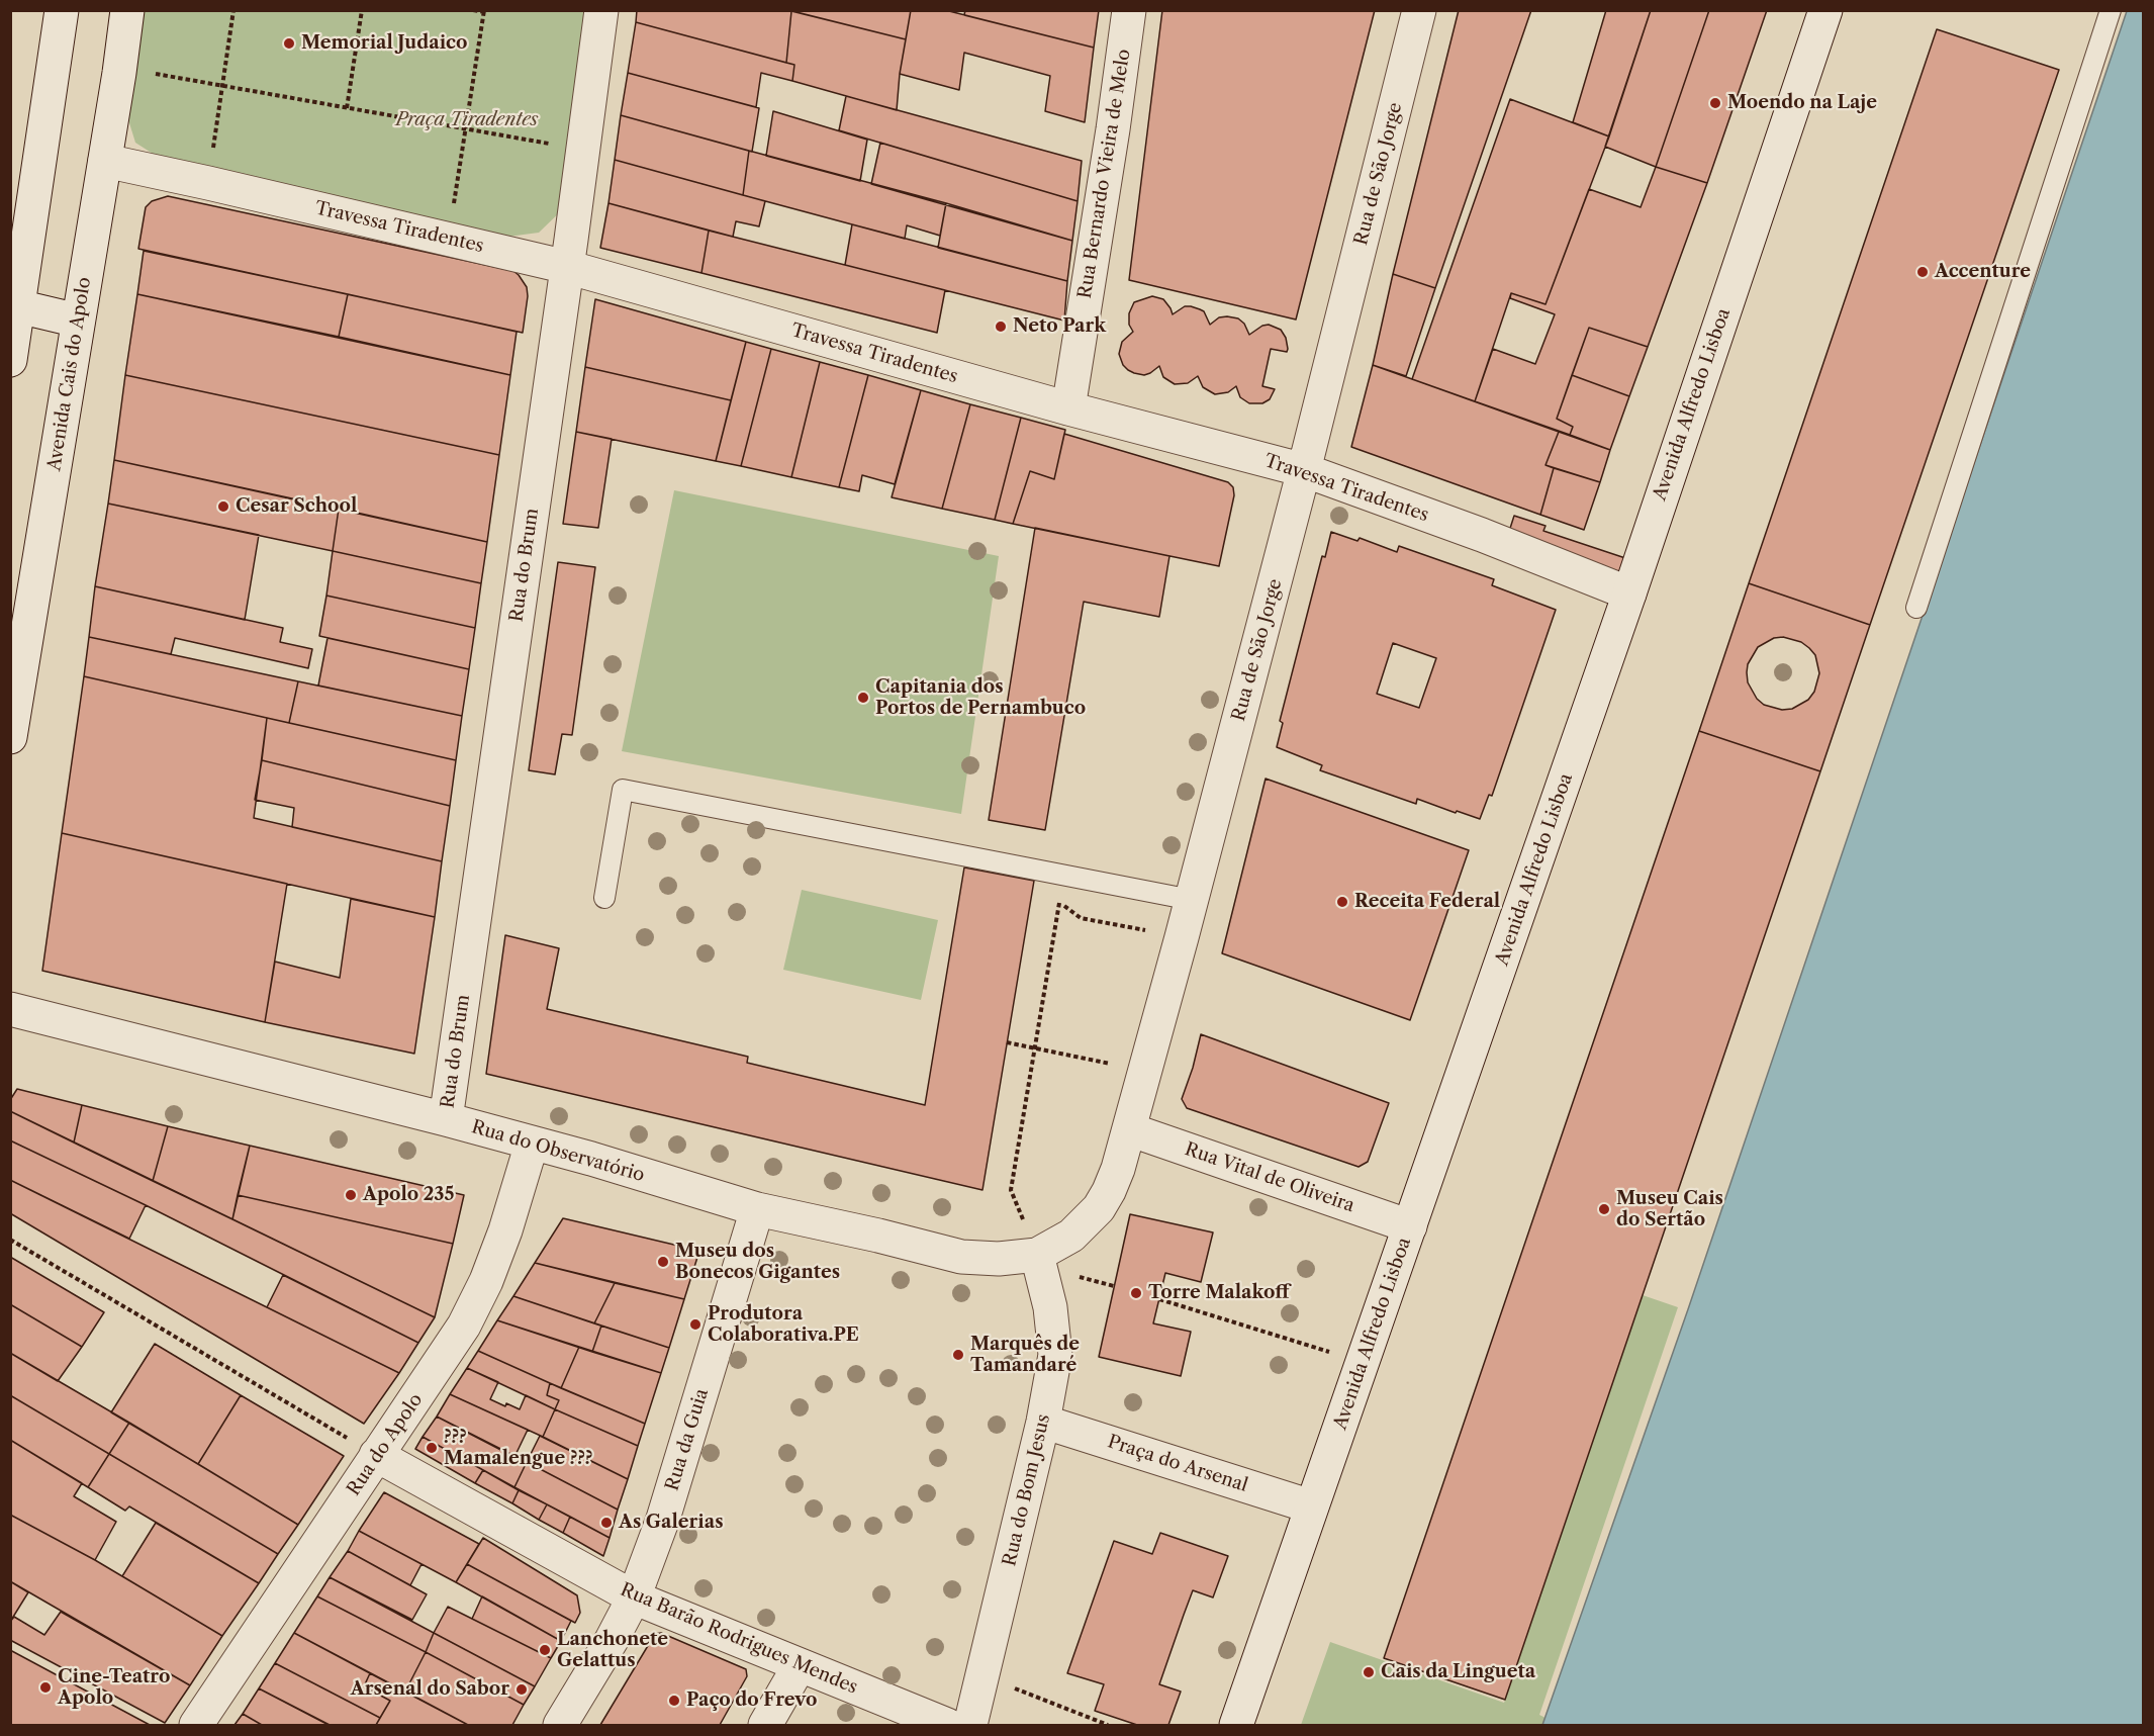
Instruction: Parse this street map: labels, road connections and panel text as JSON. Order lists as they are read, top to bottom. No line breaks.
{"streets":{"street":["Rua Bernardo Vieira de Melo","Rua de São Jorge","Travessa Tiradentes","Avenida Cais do Apolo","Avenida Alfredo Lisboa","Rua do Brum","Rua do Observatório","Rua Vital de Oliveira","Rua da Guia","Rua do Apolo","Praça do Arsenal","Rua do Bom Jesus","Rua Barão Rodrigues Mendes"]},"crossings":[["Rua Bernardo Vieira de Melo","Travessa Tiradentes"],["Rua de São Jorge","Travessa Tiradentes"],["Rua de São Jorge","Rua do Observatório"],["Rua de São Jorge","Rua Vital de Oliveira"],["Rua de São Jorge","Rua do Bom Jesus"],["Travessa Tiradentes","Avenida Cais do Apolo"],["Travessa Tiradentes","Avenida Alfredo Lisboa"],["Travessa Tiradentes","Rua do Brum"],["Avenida Alfredo Lisboa","Rua Vital de Oliveira"],["Avenida Alfredo Lisboa","Praça do Arsenal"],["Rua do Brum","Rua do Observatório"],["Rua do Observatório","Rua da Guia"],["Rua do Observatório","Rua do Apolo"],["Rua do Observatório","Rua do Bom Jesus"],["Rua da Guia","Rua Barão Rodrigues Mendes"],["Rua do Apolo","Rua Barão Rodrigues Mendes"],["Praça do Arsenal","Rua do Bom Jesus"]],"parks":["Praça Tiradentes"],"places":["Memorial Judaico","Moendo na Laje","Accenture","Neto Park","Cesar School","Capitania dos Portos de Pernambuco","Receita Federal","Apolo 235","Museu Cais do Sertão","Museu dos Bonecos Gigantes","Torre Malakoff","Produtora Colaborativa.PE","Marquês de Tamandaré","??? Mamalengue ???","As Galerias","Lanchonete Gelattus","Cais da Lingueta","Cine-Teatro Apolo","Arsenal do Sabor","Paço do Frevo"]}
